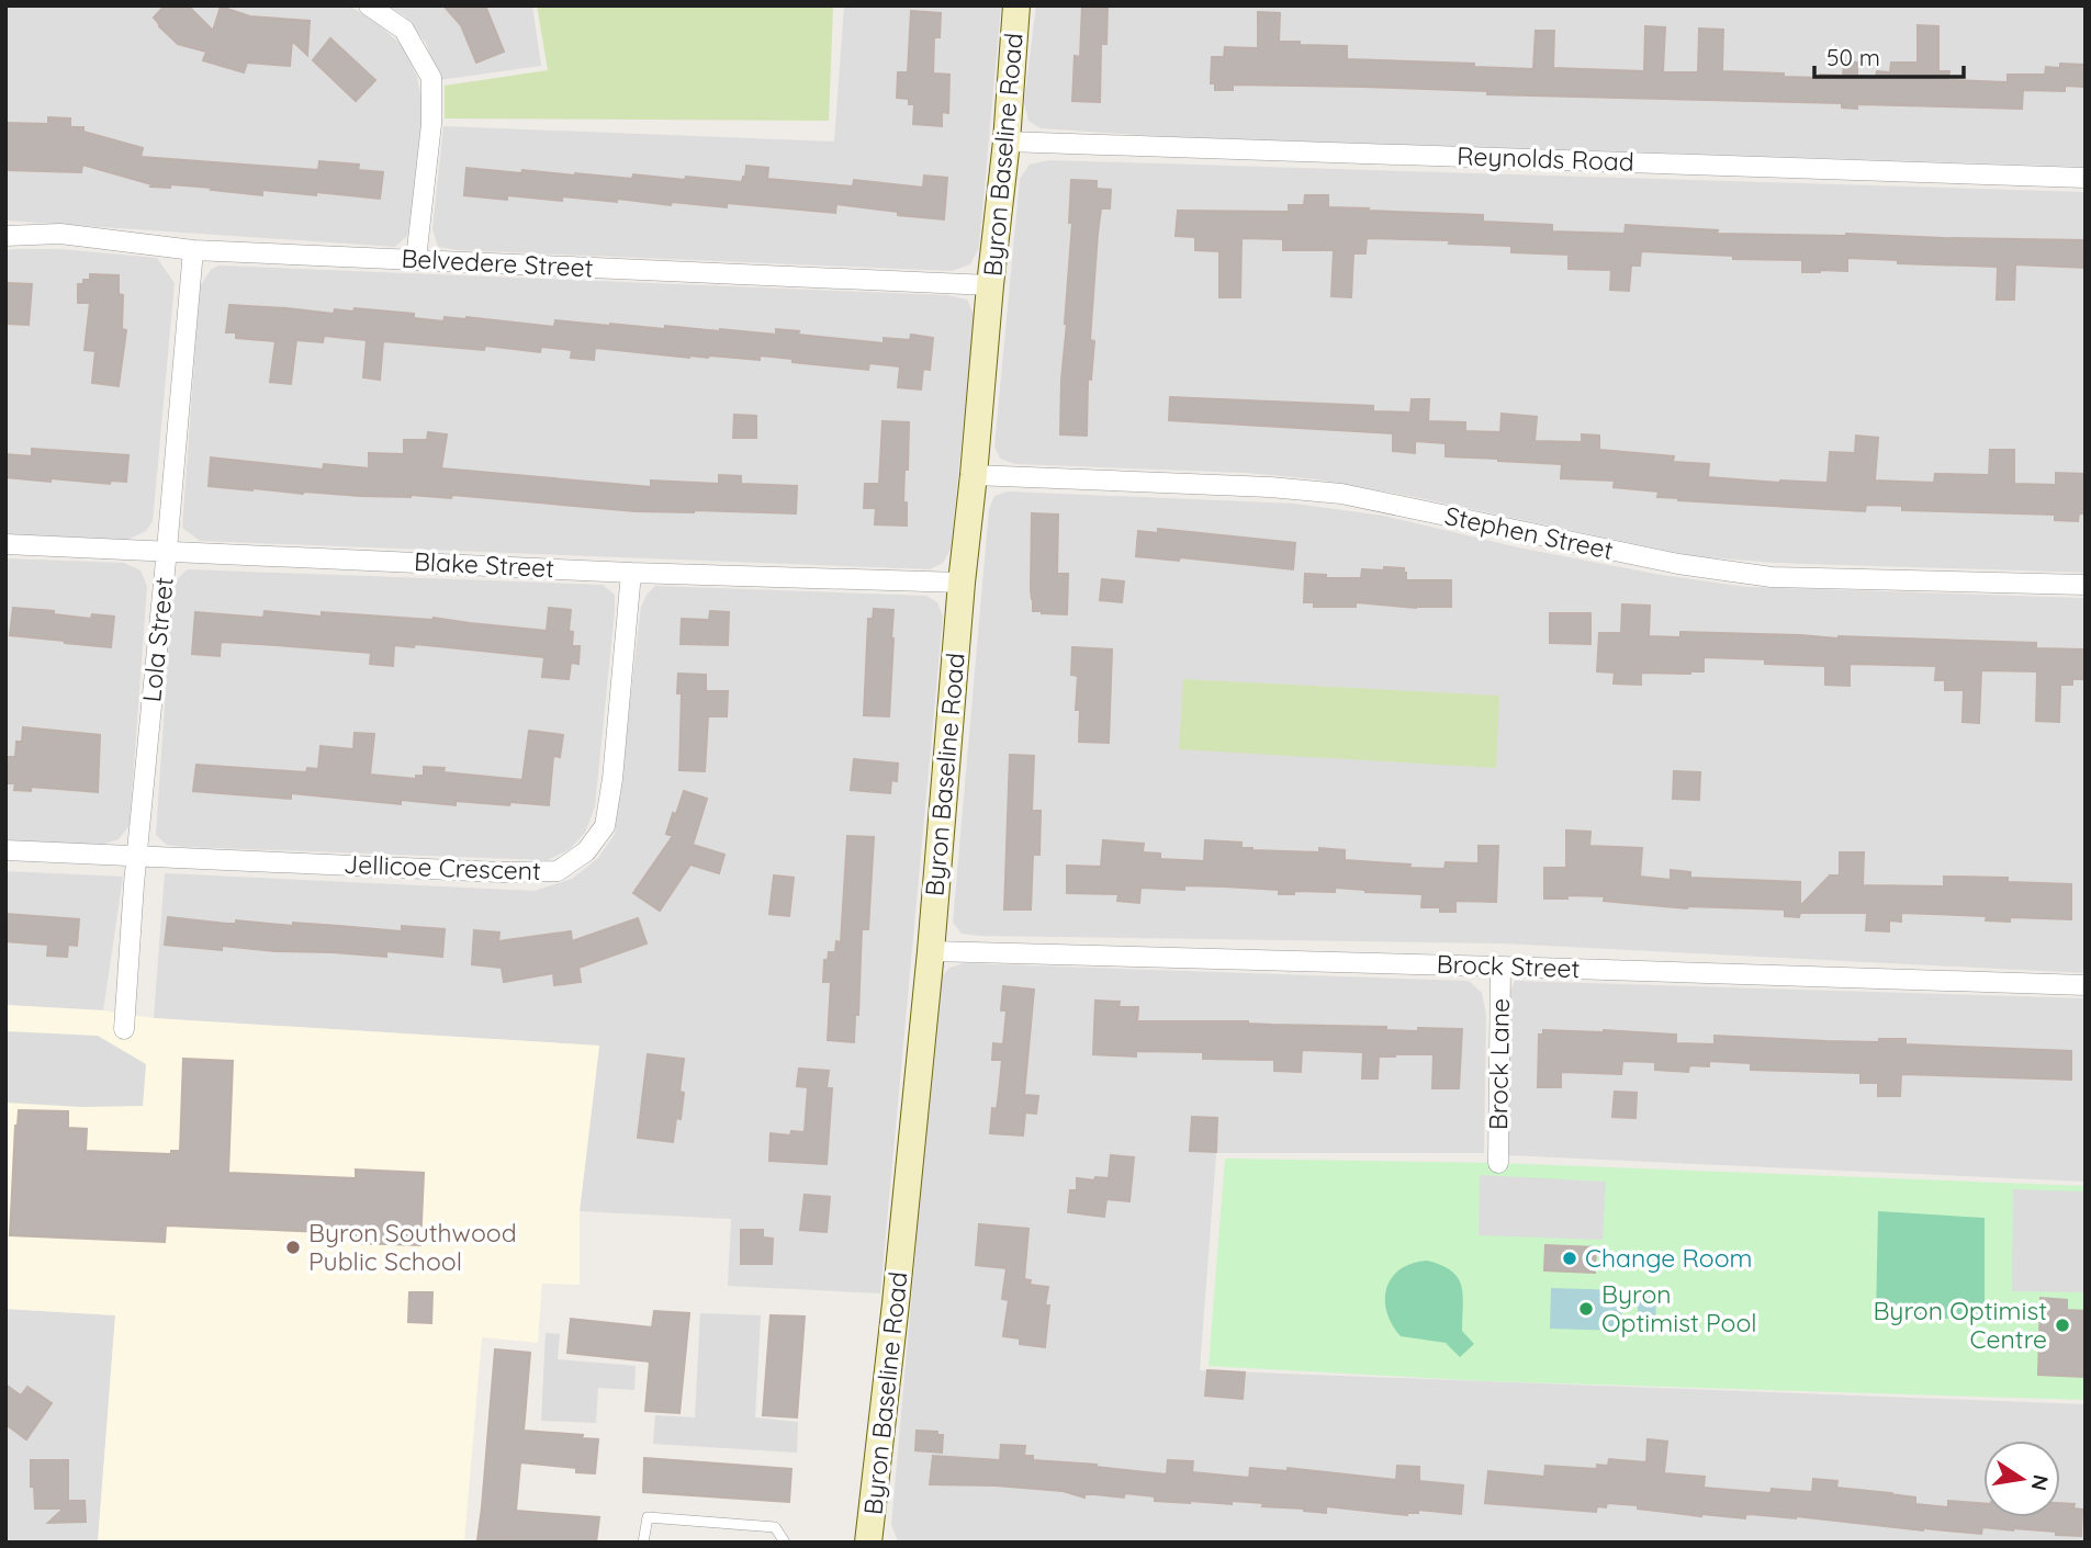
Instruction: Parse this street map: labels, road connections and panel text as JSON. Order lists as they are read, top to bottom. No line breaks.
{"streets":{"main road":["Byron Baseline Road"],"street":["Reynolds Road","Belvedere Street","Stephen Street","Blake Street","Lola Street","Jellicoe Crescent","Brock Street","Brock Lane"]},"crossings":[["Byron Baseline Road","Reynolds Road"],["Byron Baseline Road","Belvedere Street"],["Byron Baseline Road","Stephen Street"],["Byron Baseline Road","Blake Street"],["Byron Baseline Road","Brock Street"],["Belvedere Street","Lola Street"],["Blake Street","Lola Street"],["Blake Street","Jellicoe Crescent"],["Lola Street","Jellicoe Crescent"],["Brock Street","Brock Lane"]],"places":["Byron Southwood Public School","Change Room","Byron Optimist Pool","Byron Optimist Centre"],"scale_bar":"50 m","north":"right"}
